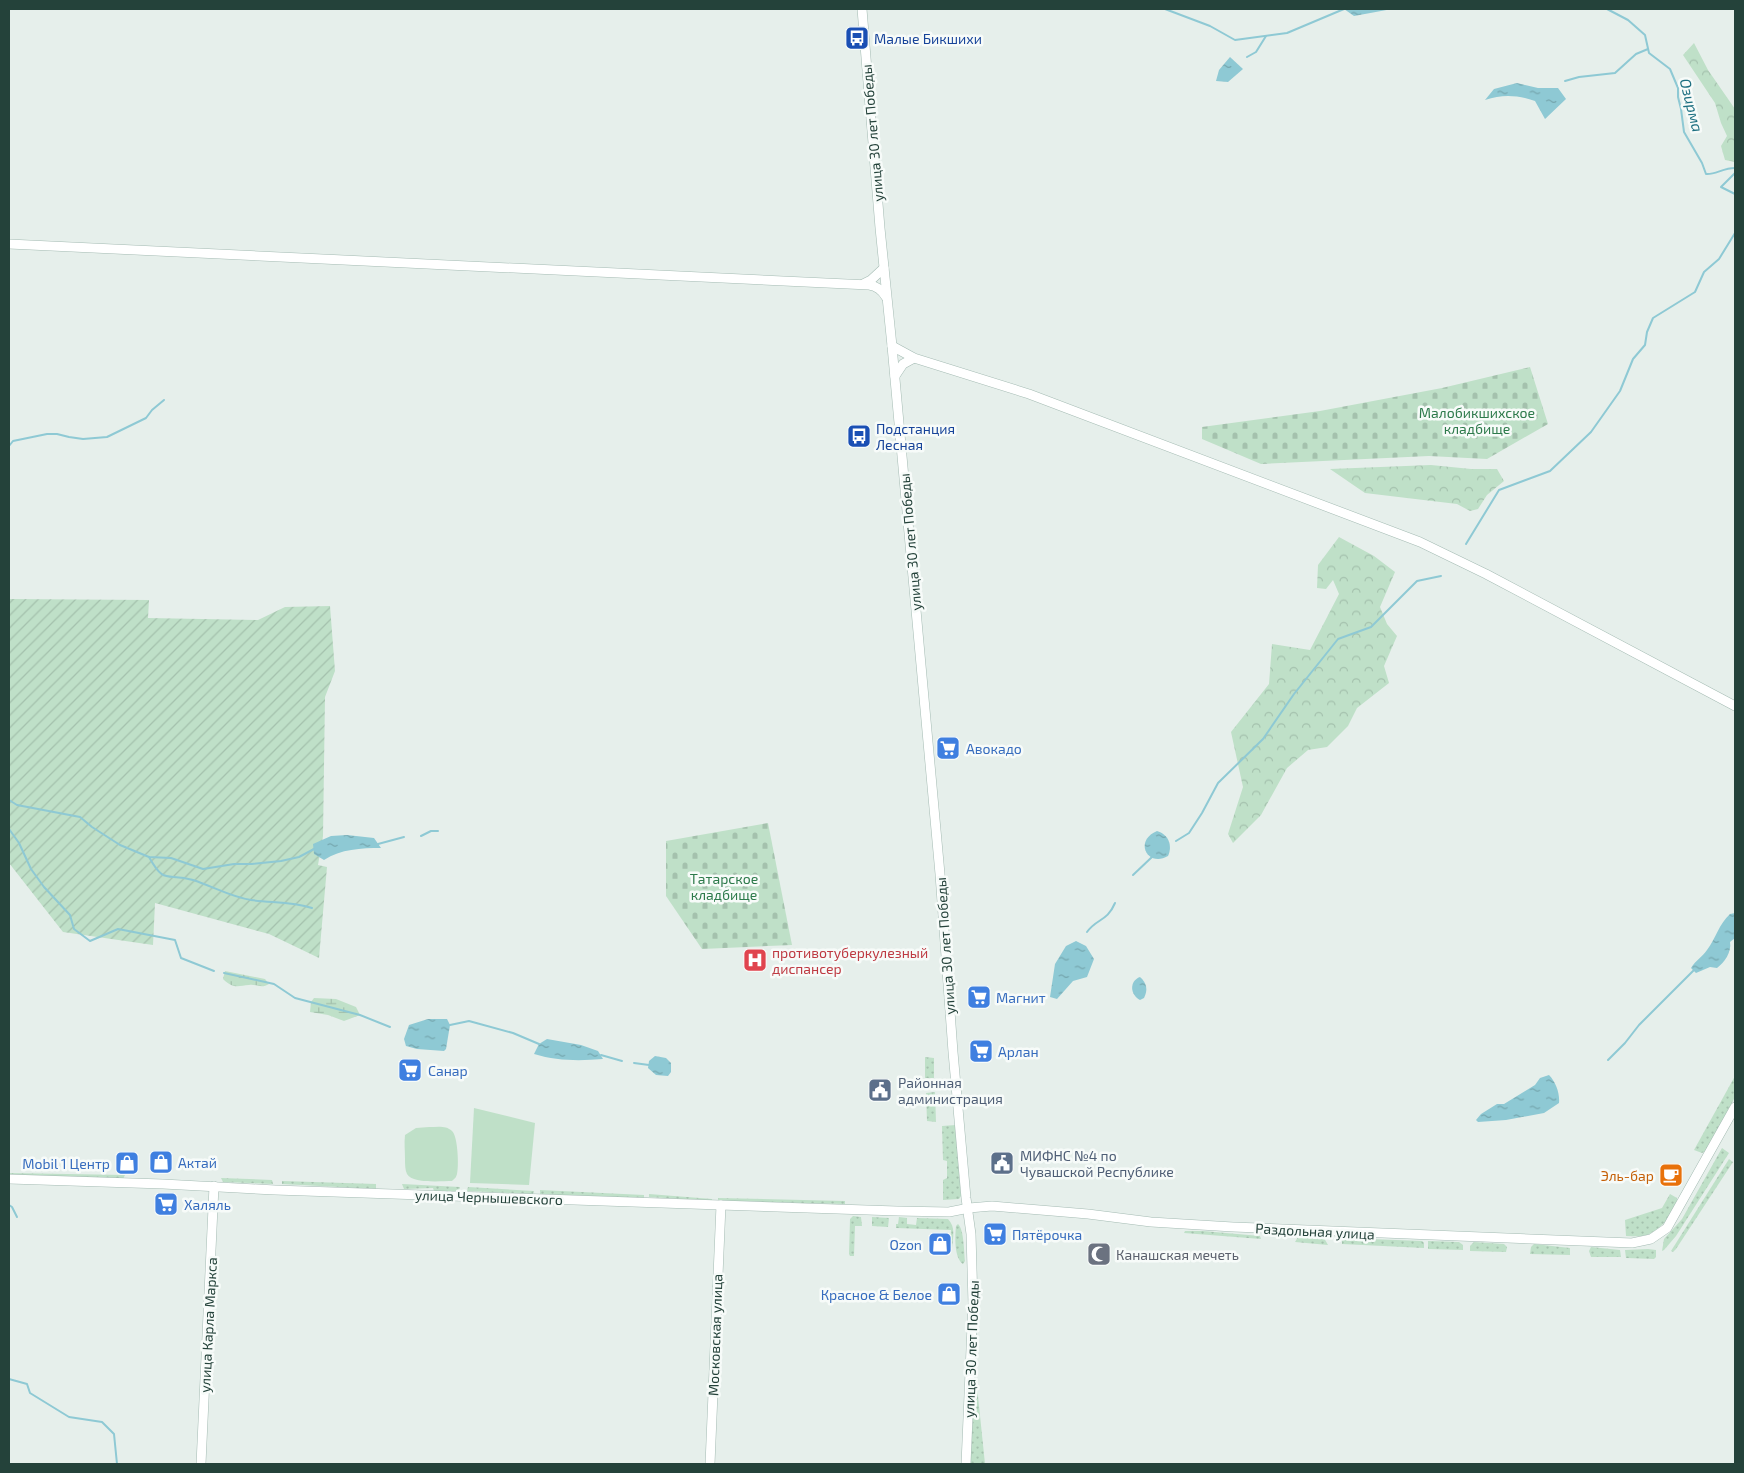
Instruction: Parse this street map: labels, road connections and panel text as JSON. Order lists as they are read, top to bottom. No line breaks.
{"streets":{"street":["улица 30 лет Победы","улица Чернышевского","Раздольная улица","улица Карла Маркса","Московская улица"]},"crossings":[["улица 30 лет Победы","улица Чернышевского"],["улица 30 лет Победы","Раздольная улица"],["улица Чернышевского","Раздольная улица"],["улица Чернышевского","улица Карла Маркса"],["улица Чернышевского","Московская улица"]],"water":["Озирма"],"parks":["Малобикшихское кладбище","Татарское кладбище"],"places":{"bus stop":["Малые Бикшихи","Подстанция Лесная"],"supermarket":["Авокадо","Магнит","Арлан","Санар","Халяль","Пятёрочка"],"hospital":["противотуберкулезный диспансер"],"public building":["Районная администрация","МИФНС №4 по Чувашской Республике"],"shop":["Актай","Mobil 1 Центр","Ozon","Красное & Белое"],"cafe":["Эль-бар"],"mosque":["Канашская мечеть"]}}
